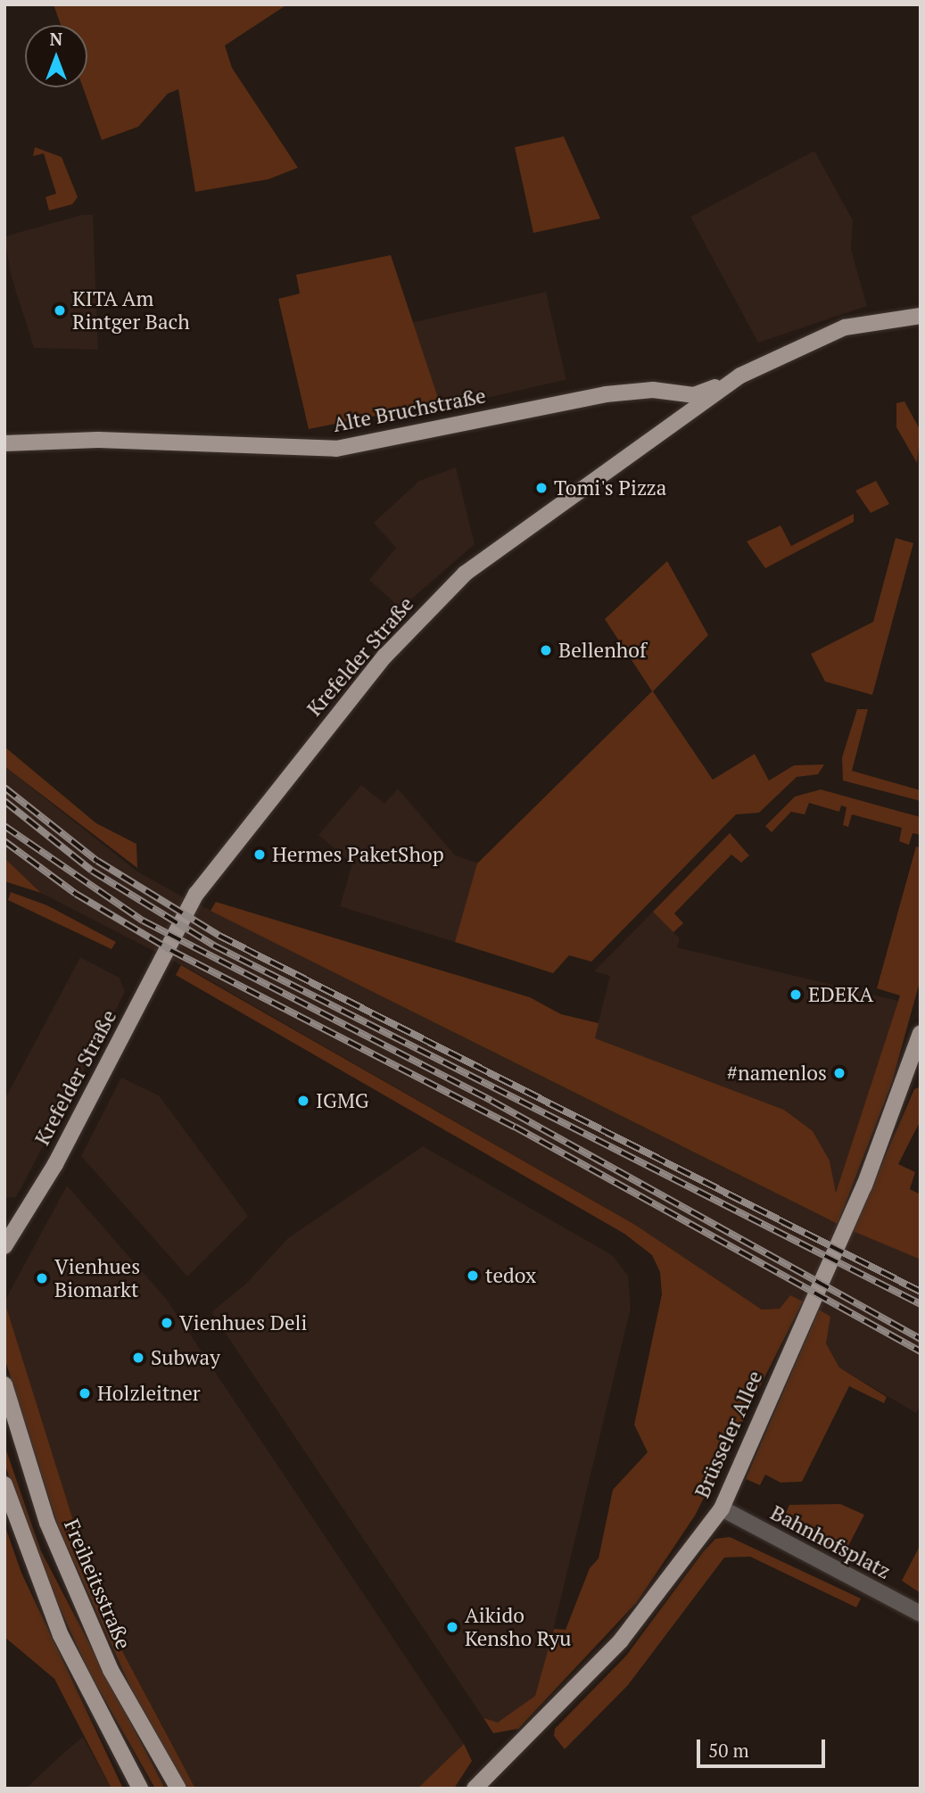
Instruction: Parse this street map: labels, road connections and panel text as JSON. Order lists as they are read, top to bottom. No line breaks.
{"streets":{"main road":["Alte Bruchstraße","Krefelder Straße","Brüsseler Allee","Freiheitsstraße"],"street":["Bahnhofsplatz"]},"crossings":[["Alte Bruchstraße","Krefelder Straße"],["Brüsseler Allee","Bahnhofsplatz"]],"places":["KITA Am Rintger Bach","Tomi's Pizza","Bellenhof","Hermes PaketShop","EDEKA","#namenlos","IGMG","tedox","Vienhues Biomarkt","Vienhues Deli","Subway","Holzleitner","Aikido Kensho Ryu"],"scale_bar":"50 m","north":"top"}
